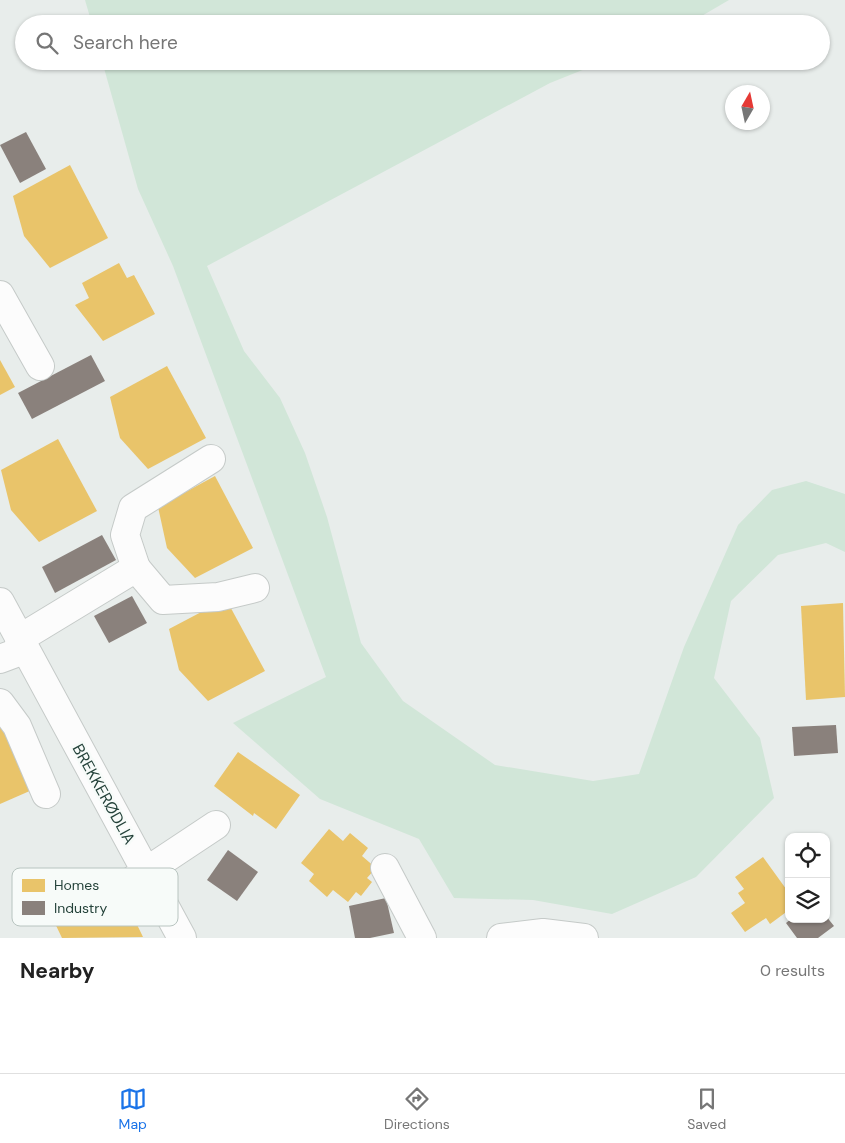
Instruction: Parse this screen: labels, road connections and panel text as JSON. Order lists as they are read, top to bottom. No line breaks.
{"streets":{"street":["BREKKERØDLIA"]},"legend":["Homes","Industry"],"north":"top","page":{"search":"Search here","heading":["Nearby","0 results"],"nav":["Map","Directions","Saved"]}}
